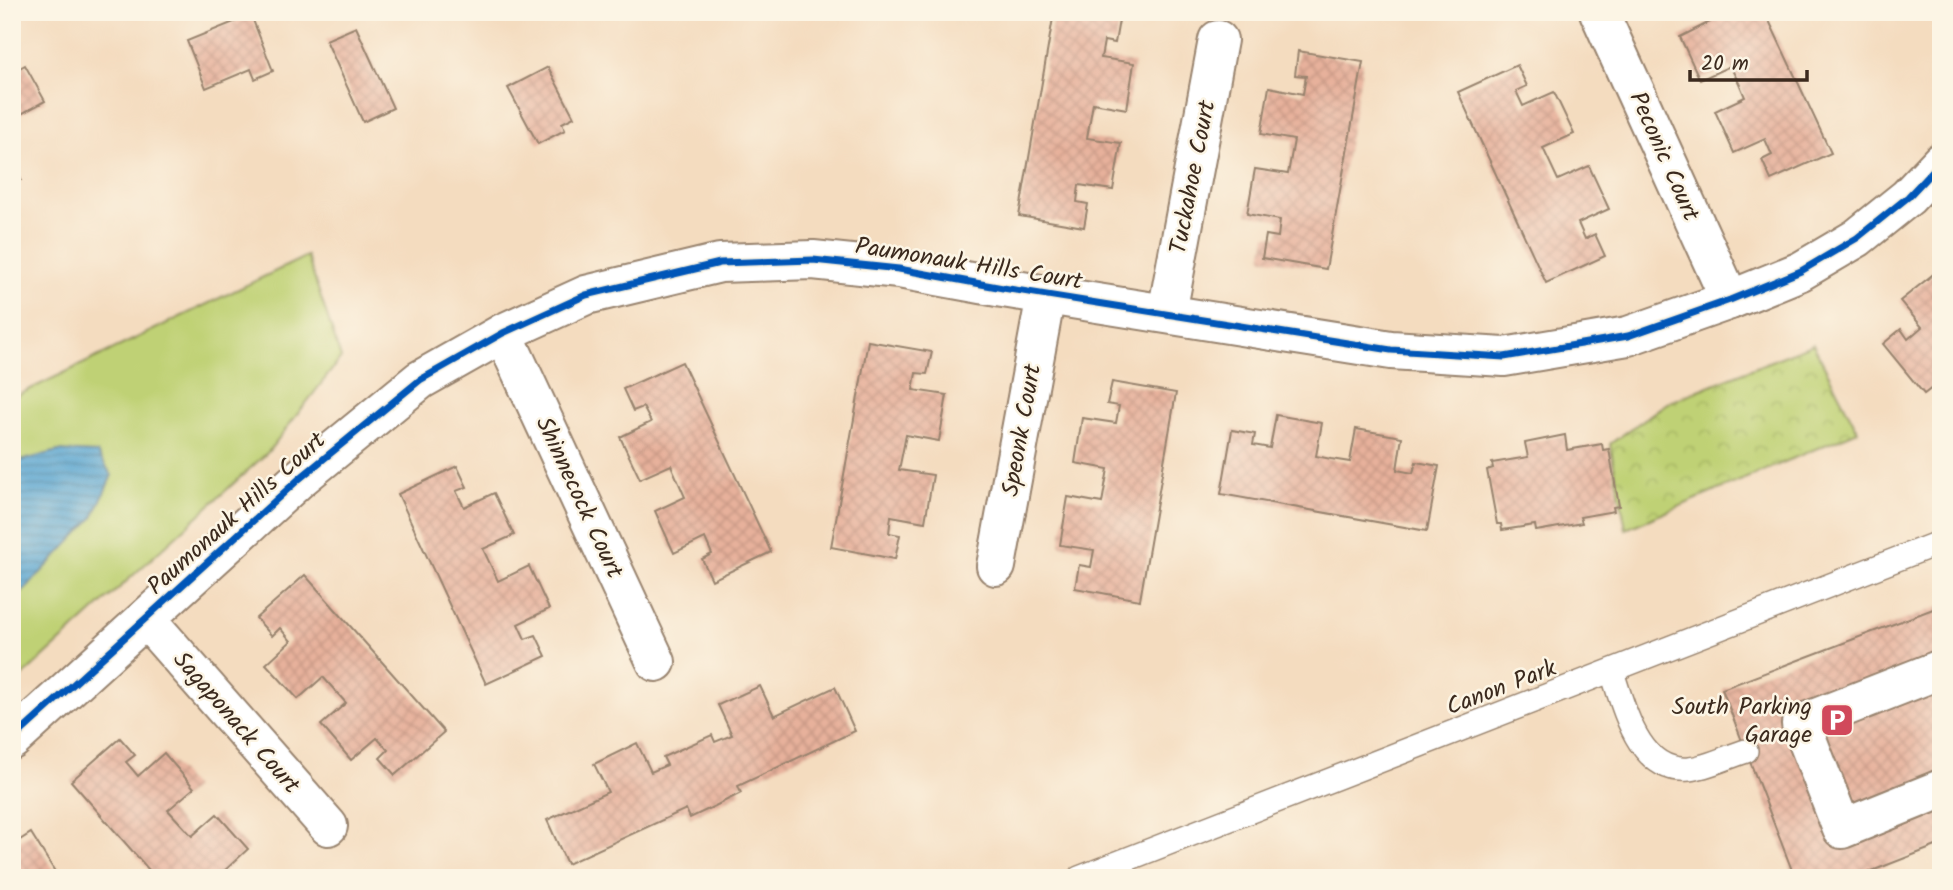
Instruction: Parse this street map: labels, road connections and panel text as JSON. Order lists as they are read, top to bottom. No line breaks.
{"streets":{"street":["Peconic Court","Tuckahoe Court","Paumonauk Hills Court","Speonk Court","Shinnecock Court","Sagaponack Court"],"lane":["Canon Park"]},"crossings":[["Peconic Court","Paumonauk Hills Court"],["Tuckahoe Court","Paumonauk Hills Court"],["Paumonauk Hills Court","Speonk Court"],["Paumonauk Hills Court","Shinnecock Court"],["Paumonauk Hills Court","Sagaponack Court"]],"places":{"parking":["South Parking Garage"]},"scale_bar":"20 m"}
